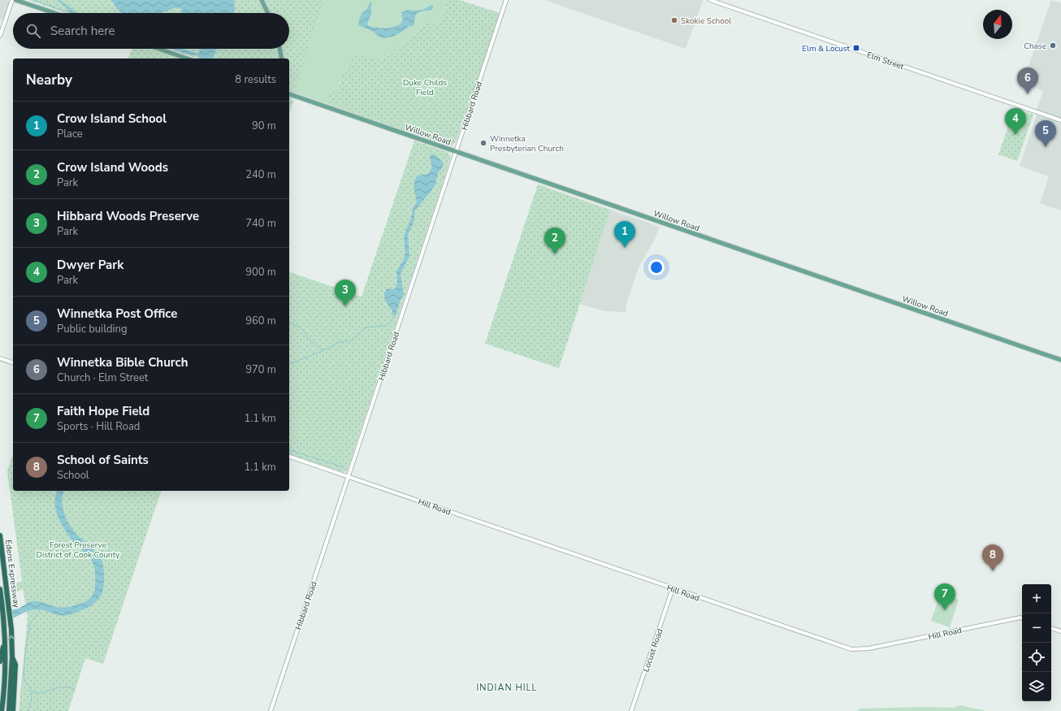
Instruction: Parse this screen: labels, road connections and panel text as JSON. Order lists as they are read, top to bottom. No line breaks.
{"streets":{"highway":["Edens Expressway"],"main road":["Willow Road"],"street":["Elm Street","Hibbard Road","Hill Road","Locust Road"]},"crossings":[["Hibbard Road","Willow Road"],["Hibbard Road","Hill Road"],["Hill Road","Locust Road"]],"districts":["INDIAN HILL"],"parks":["Duke Childs Field","Forest Preserve District of Cook County"],"places":{"other":["Skokie School","Chase","Winnetka Presbyterian Church"],"transit":["Elm & Locust"]},"north":"top","page":{"search":"Search here","heading":["Nearby","8 results"],"pins":["6","4","5","1","2","3","8","7"],"list":[{"mark":"1","name":"Crow Island School","note":"Place","value":"90 m"},{"mark":"2","name":"Crow Island Woods","note":"Park","value":"240 m"},{"mark":"3","name":"Hibbard Woods Preserve","note":"Park","value":"740 m"},{"mark":"4","name":"Dwyer Park","note":"Park","value":"900 m"},{"mark":"5","name":"Winnetka Post Office","note":"Public building","value":"960 m"},{"mark":"6","name":"Winnetka Bible Church","note":"Church · Elm Street","value":"970 m"},{"mark":"7","name":"Faith Hope Field","note":"Sports · Hill Road","value":"1.1 km"},{"mark":"8","name":"School of Saints","note":"School","value":"1.1 km"}],"map_buttons":["+","−"]}}
